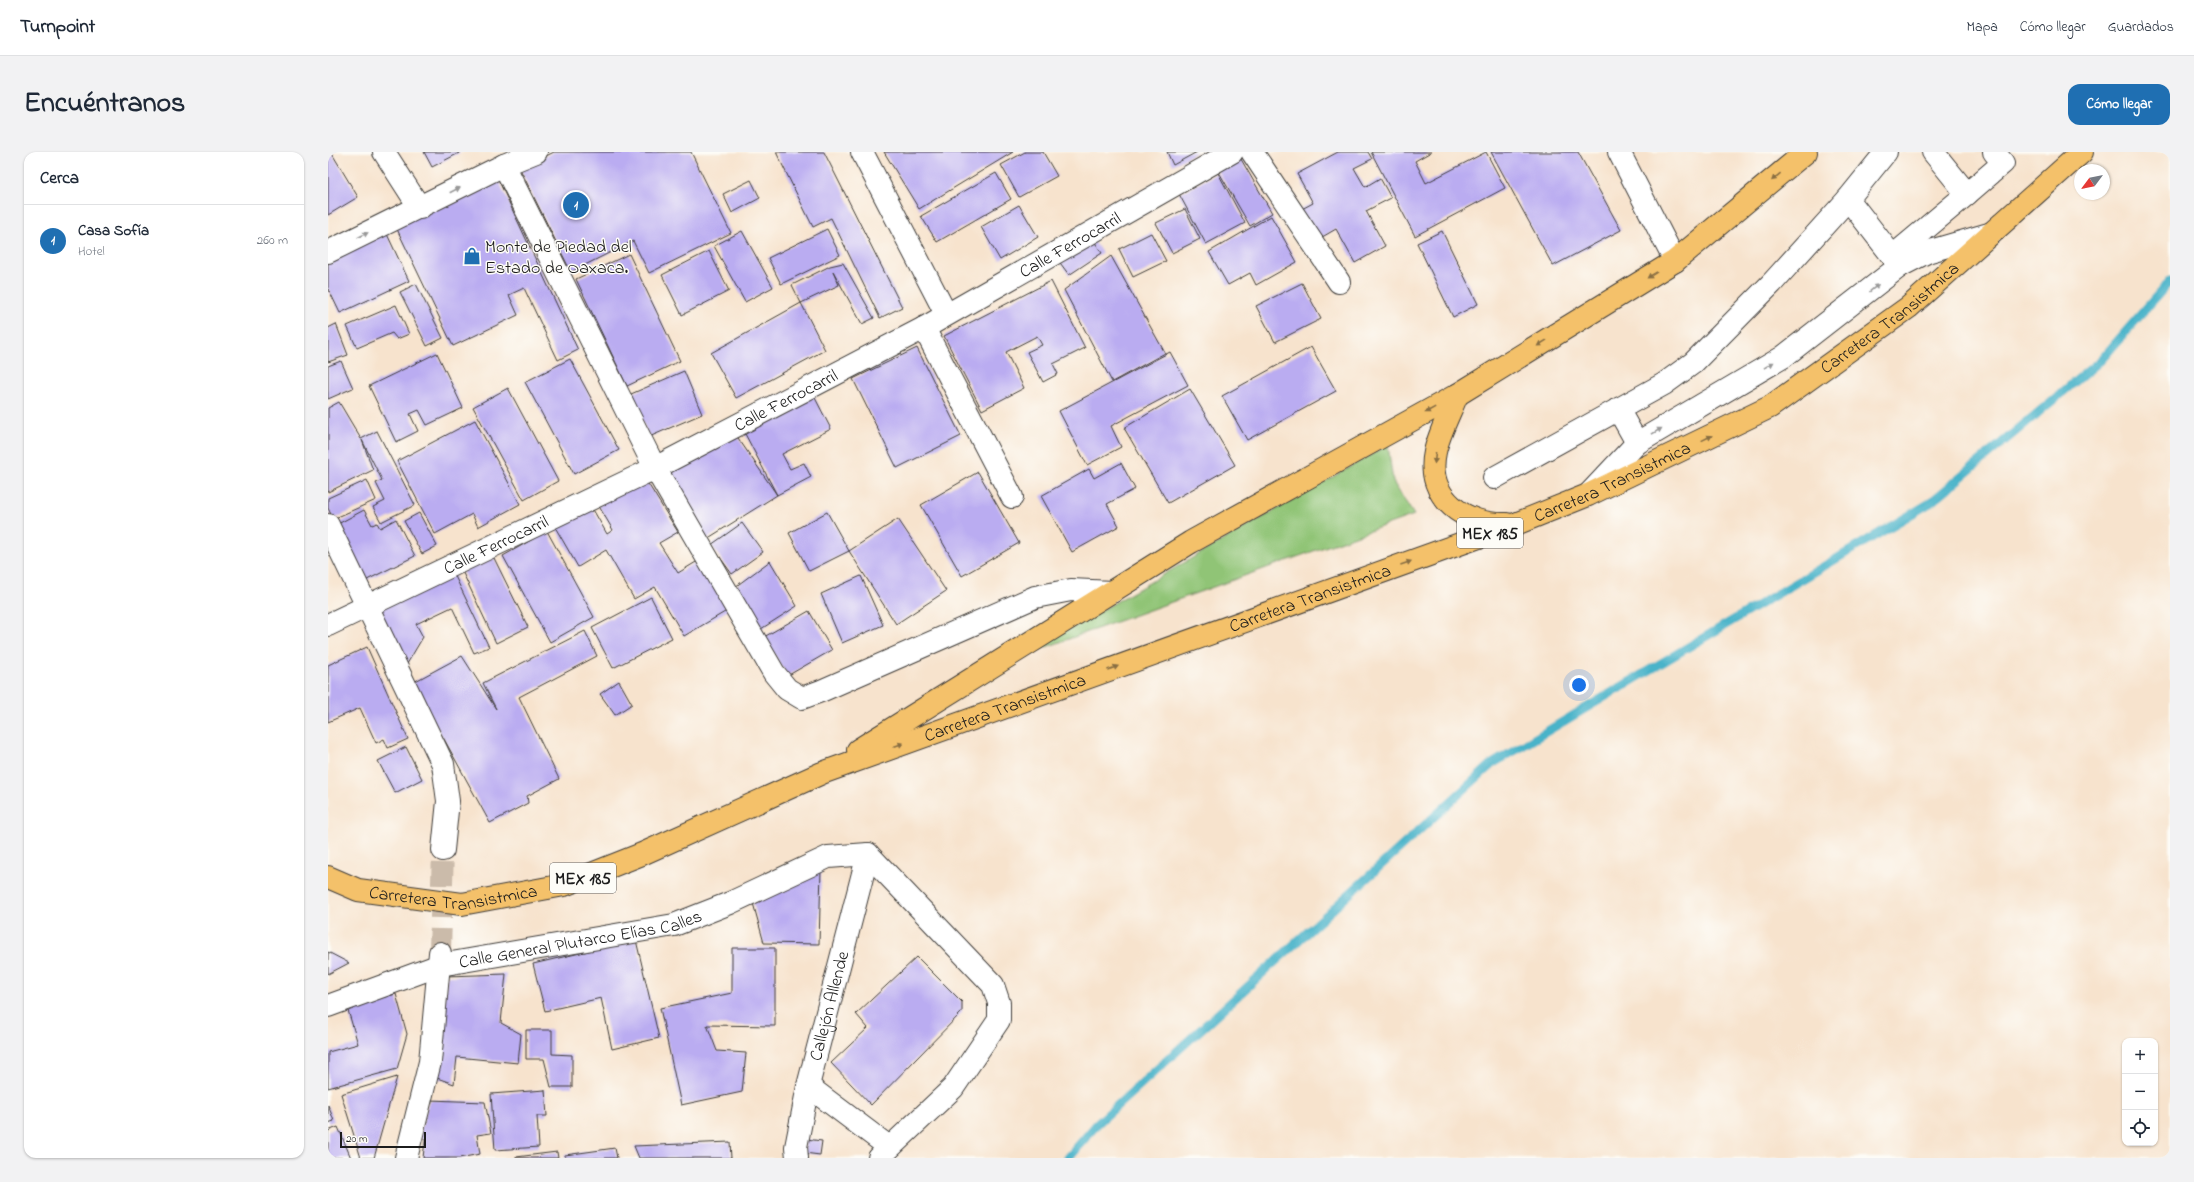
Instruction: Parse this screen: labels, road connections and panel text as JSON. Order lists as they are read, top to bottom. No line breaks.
{"streets":{"main road":["Carretera Transistmica","MEX 185"],"street":["Calle Ferrocarril","Calle General Plutarco Elías Calles","Callejón Allende"]},"crossings":[["Calle General Plutarco Elías Calles","Callejón Allende"]],"places":{"shop":["Monte de Piedad del Estado de Oaxaca."]},"scale_bar":"20 m","north":"bottom left","page":{"header":"Turnpoint","nav":["Mapa","Cómo llegar","Guardados"],"title":"Encuéntranos","buttons":"Cómo llegar","heading":"Cerca","pins":"1","list":[{"mark":"1","name":"Casa Sofía","note":"Hotel","value":"260 m"}],"map_buttons":["+","−"],"scale":"20 m"}}
